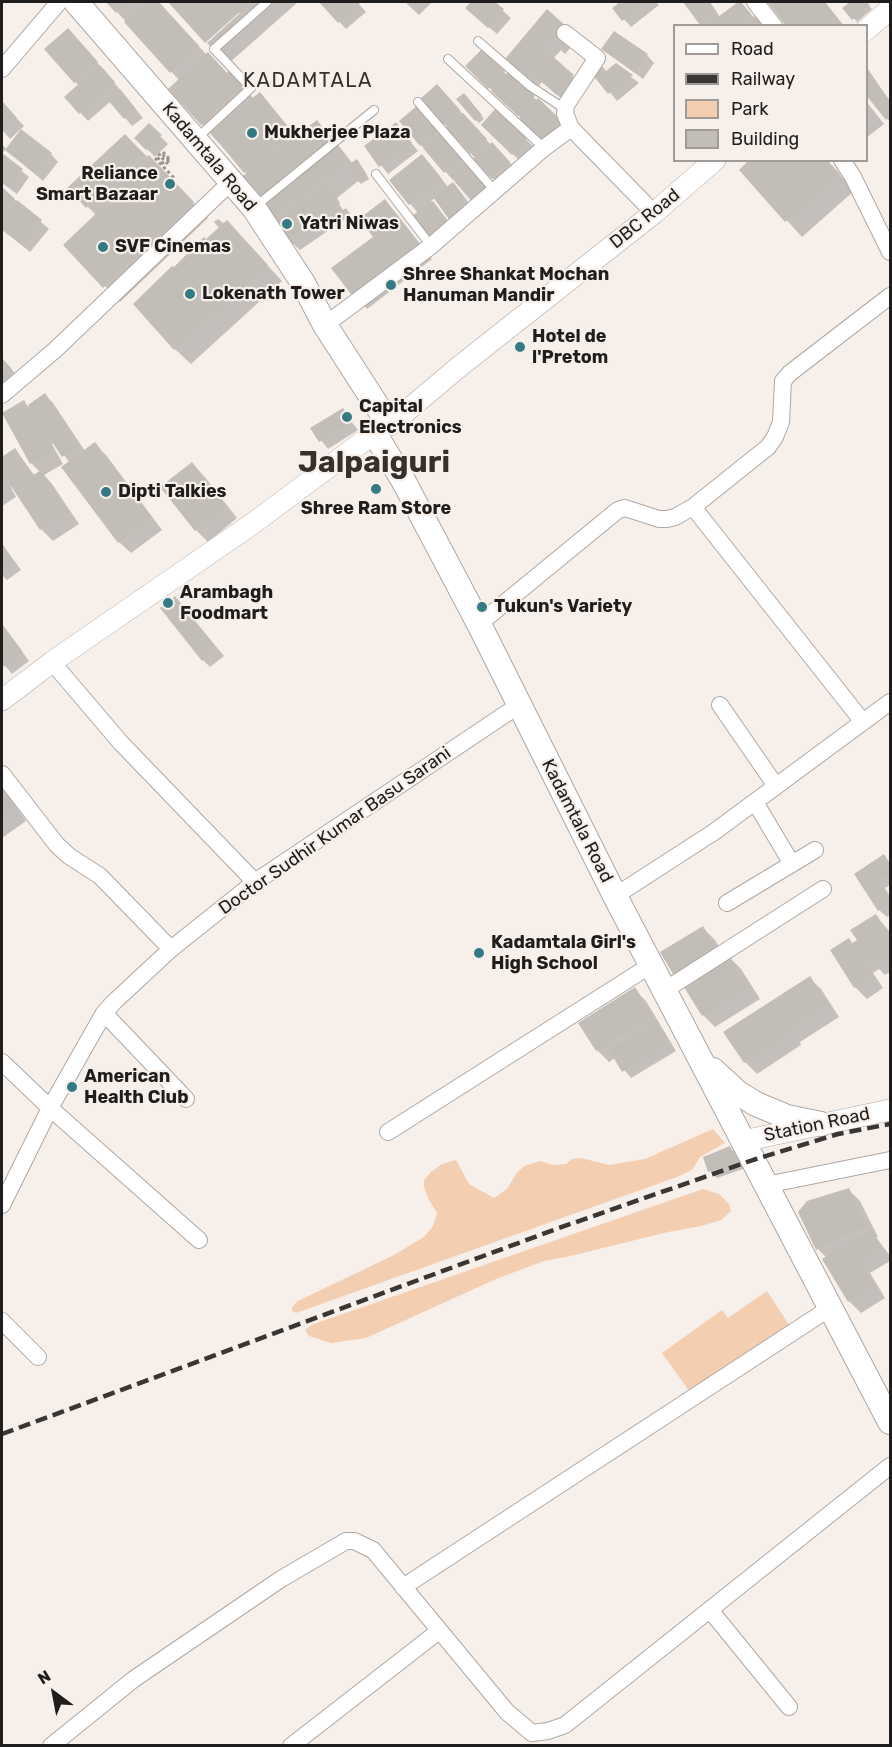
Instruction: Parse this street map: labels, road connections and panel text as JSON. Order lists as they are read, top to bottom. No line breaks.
{"streets":{"main road":["Kadamtala Road"],"street":["DBC Road","Doctor Sudhir Kumar Basu Sarani","Station Road"]},"crossings":[["Kadamtala Road","DBC Road"],["Kadamtala Road","Doctor Sudhir Kumar Basu Sarani"],["Kadamtala Road","Station Road"]],"districts":["KADAMTALA","Jalpaiguri"],"places":["Mukherjee Plaza","Reliance Smart Bazaar","Yatri Niwas","SVF Cinemas","Shree Shankat Mochan Hanuman Mandir","Lokenath Tower","Hotel de l'Pretom","Capital Electronics","Shree Ram Store","Dipti Talkies","Arambagh Foodmart","Tukun's Variety","Kadamtala Girl's High School","American Health Club"],"legend":["Road","Railway","Park","Building"],"north":"top left"}
